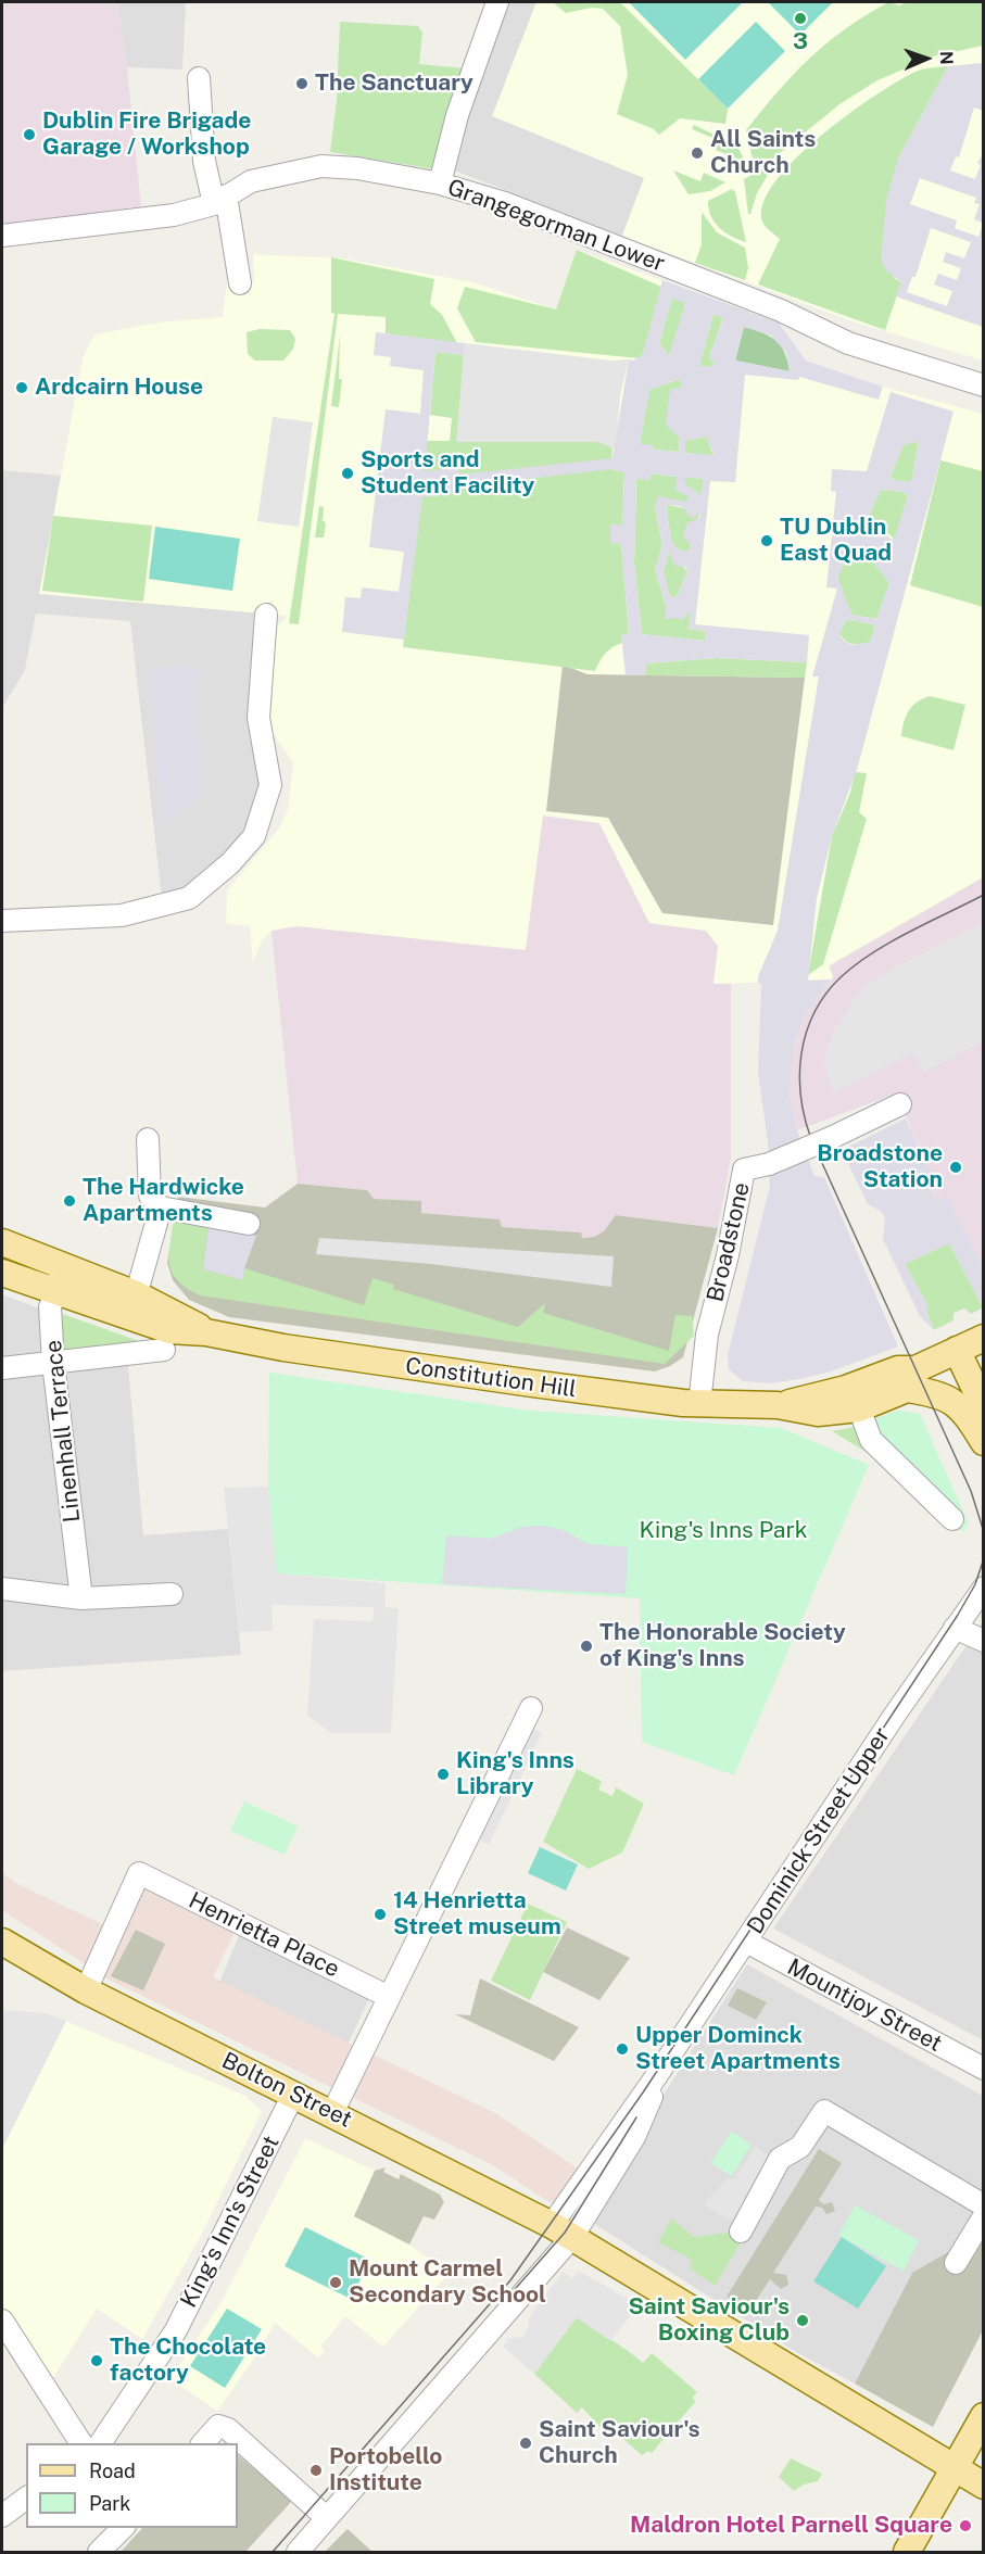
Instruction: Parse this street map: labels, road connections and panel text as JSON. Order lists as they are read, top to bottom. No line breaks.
{"streets":{"main road":["Constitution Hill","Bolton Street"],"street":["Grangegorman Lower","Broadstone","Linenhall Terrace","Dominick Street Upper","Henrietta Place","Mountjoy Street","King's Inn's Street"]},"crossings":[["Broadstone","Constitution Hill"],["Dominick Street Upper","Mountjoy Street"],["Dominick Street Upper","Bolton Street"],["Henrietta Place","Bolton Street"],["Bolton Street","King's Inn's Street"]],"parks":["King's Inns Park"],"places":["3","The Sanctuary","Dublin Fire Brigade Garage / Workshop","All Saints Church","Ardcairn House","Sports and Student Facility","TU Dublin East Quad","Broadstone Station","The Hardwicke Apartments","The Honorable Society of King's Inns","King's Inns Library","14 Henrietta Street museum","Upper Dominck Street Apartments","Mount Carmel Secondary School","Saint Saviour's Boxing Club","The Chocolate factory","Saint Saviour's Church","Portobello Institute","Maldron Hotel Parnell Square"],"legend":["Road","Park"],"north":"right"}
